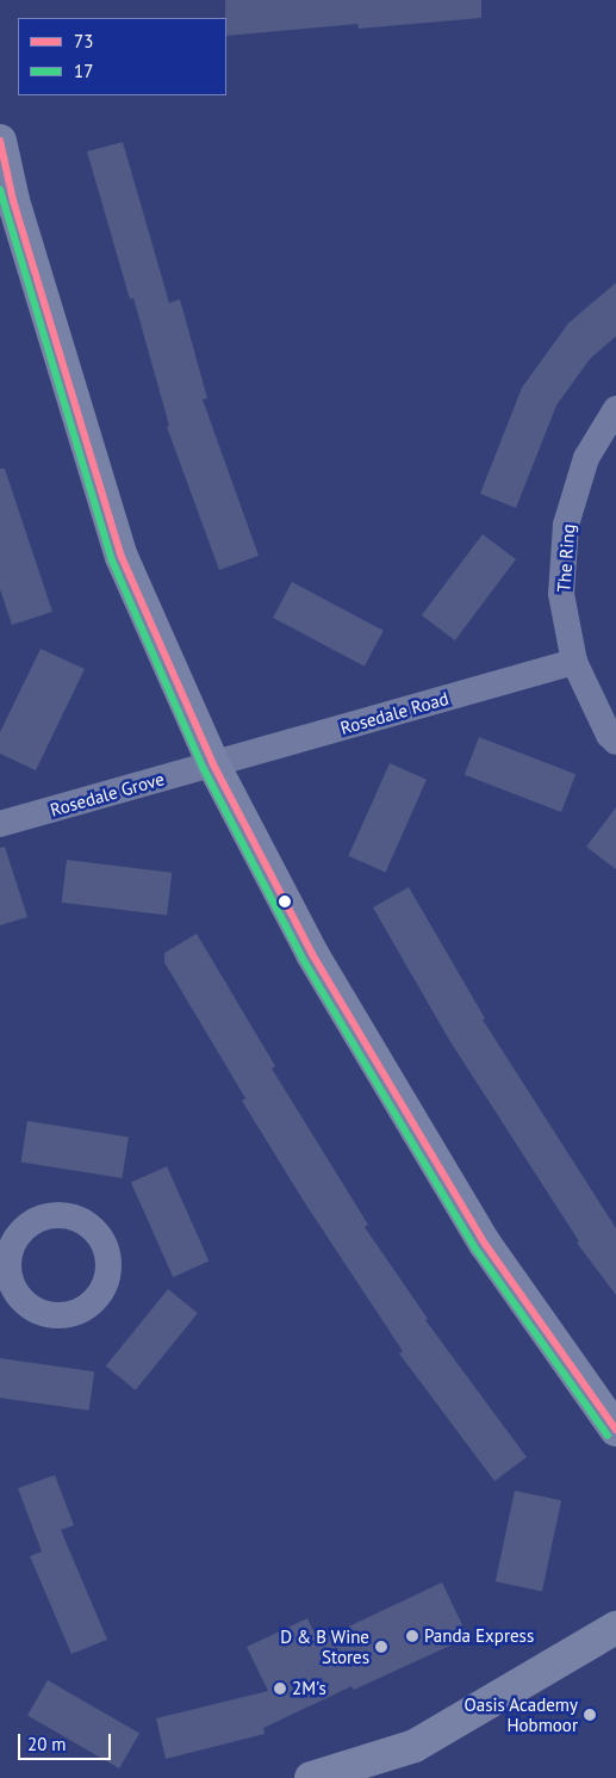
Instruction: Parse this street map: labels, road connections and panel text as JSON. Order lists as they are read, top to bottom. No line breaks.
{"streets":{"street":["The Ring","Rosedale Road","Rosedale Grove"]},"crossings":[["The Ring","Rosedale Road"],["Rosedale Road","Rosedale Grove"]],"places":["Panda Express","D & B Wine Stores","2M's","Oasis Academy Hobmoor"],"lines":["transit line 73","transit line 17"],"legend":["73","17"],"scale_bar":"20 m"}
